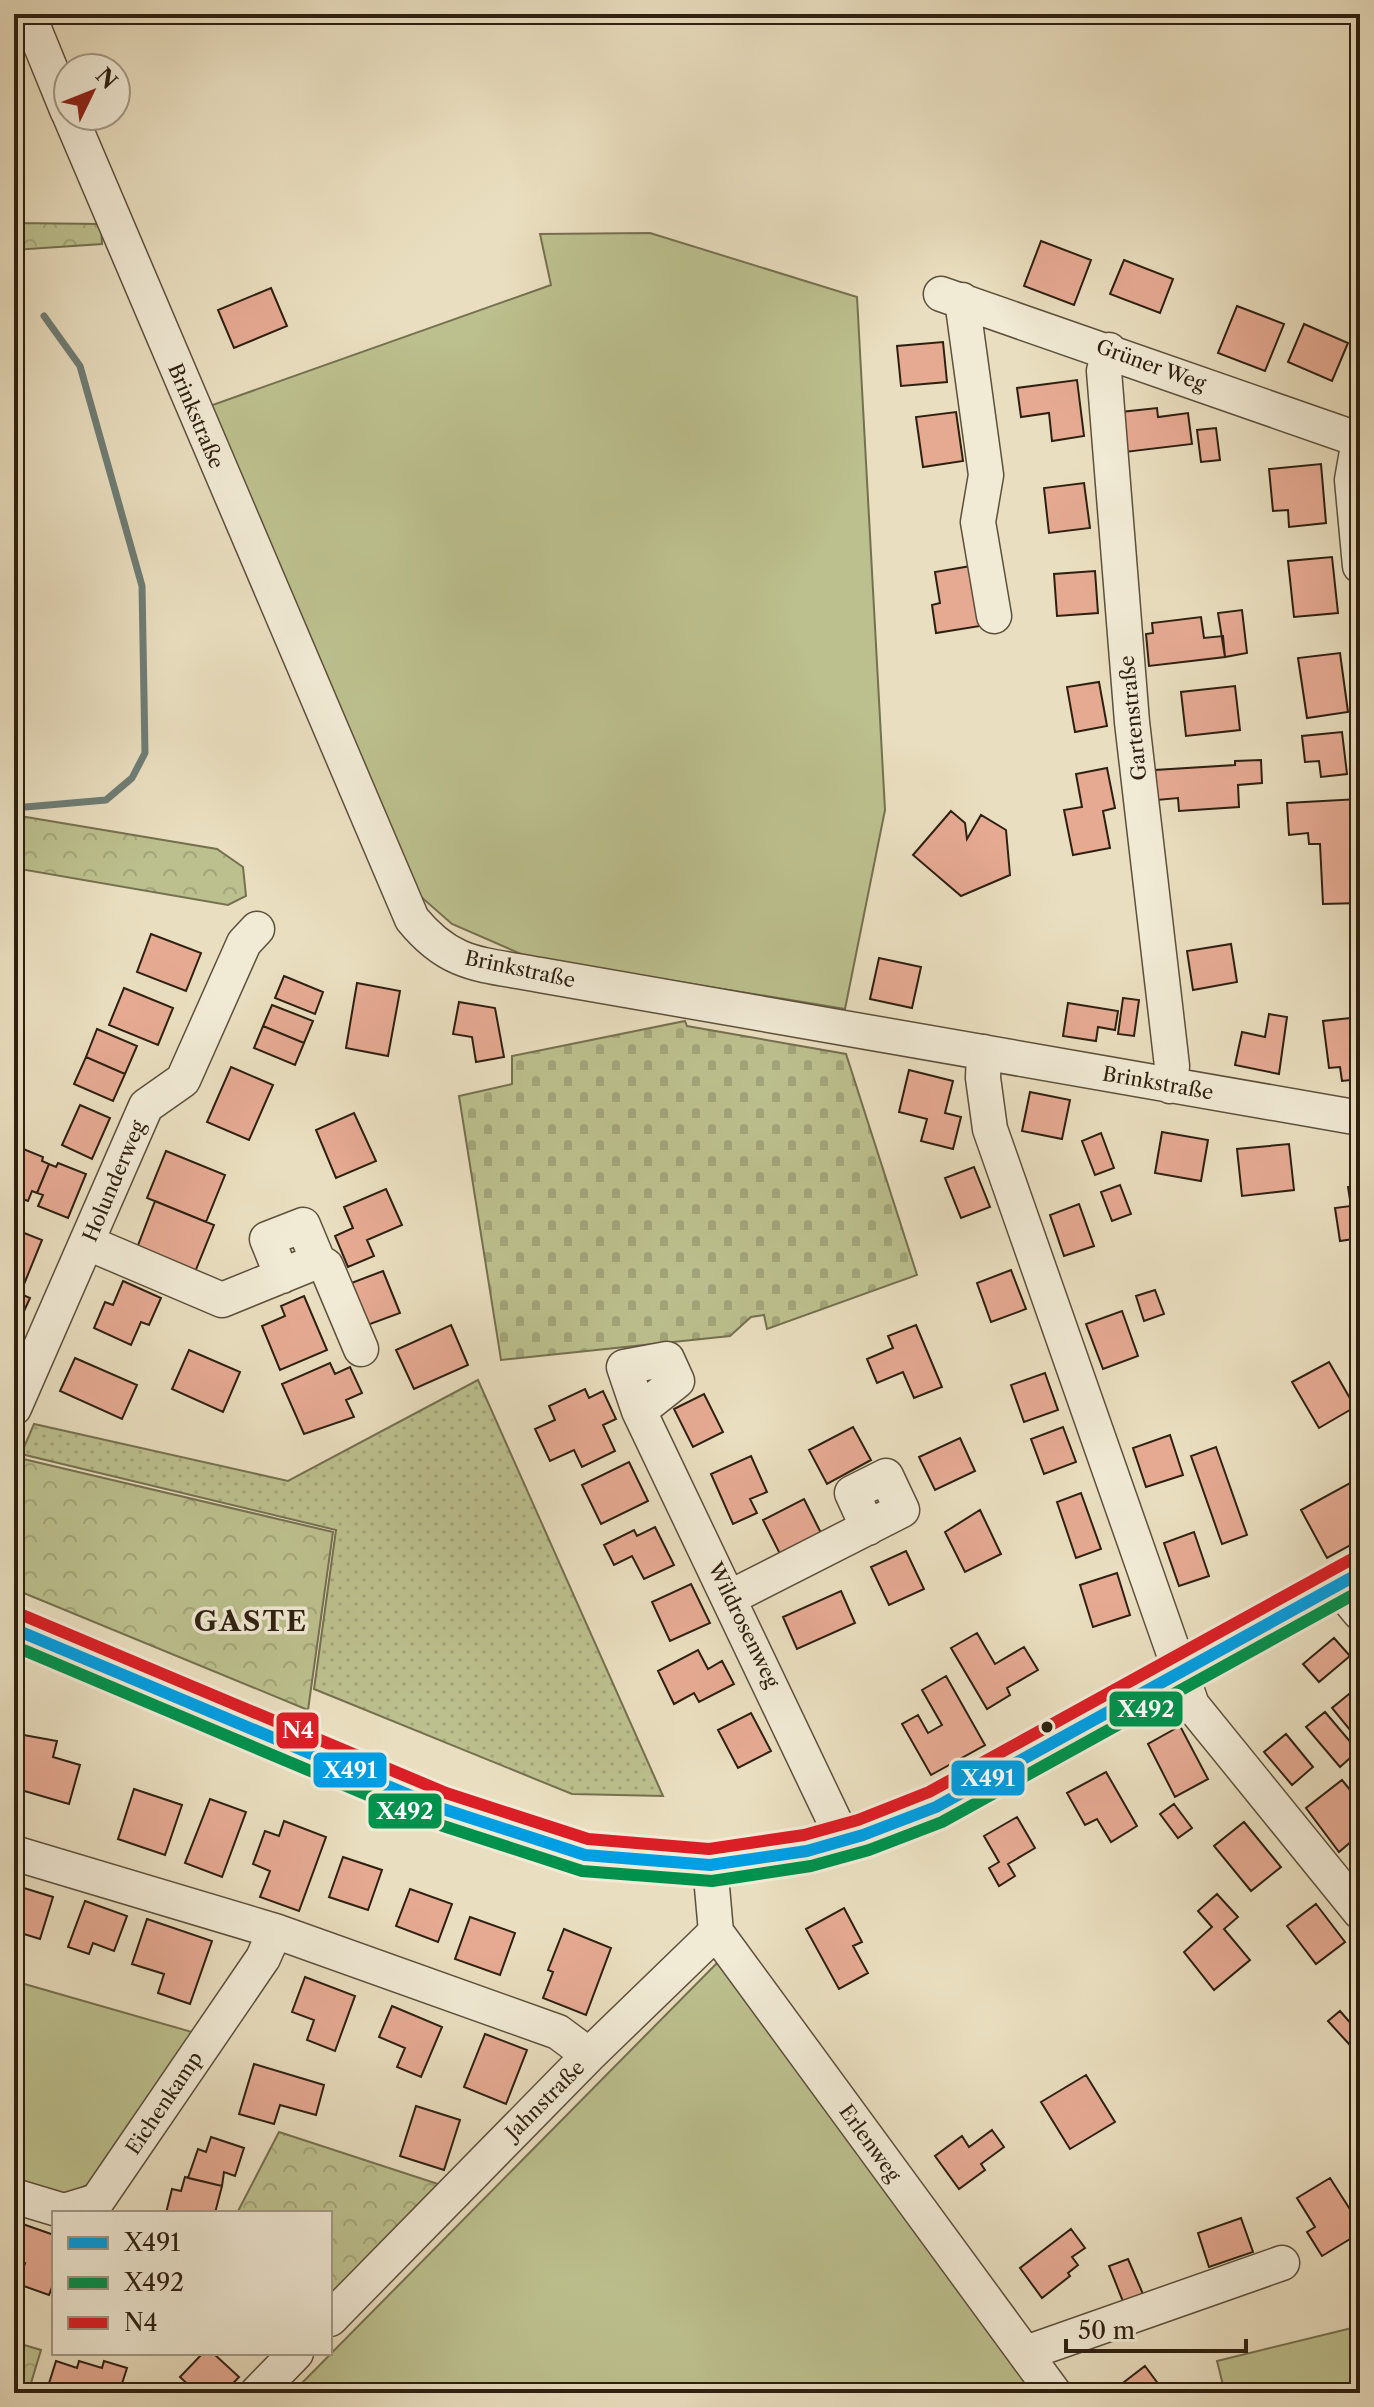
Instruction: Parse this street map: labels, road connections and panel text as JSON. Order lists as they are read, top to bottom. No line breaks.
{"streets":{"street":["Grüner Weg","Brinkstraße","Gartenstraße","Holunderweg","Wildrosenweg","Jahnstraße","Eichenkamp","Erlenweg"]},"crossings":[["Grüner Weg","Gartenstraße"],["Brinkstraße","Gartenstraße"],["Jahnstraße","Erlenweg"]],"districts":["GASTE"],"lines":["transit line N4","transit line X491","transit line X492"],"legend":["X491","X492","N4"],"scale_bar":"50 m","north":"top right"}
